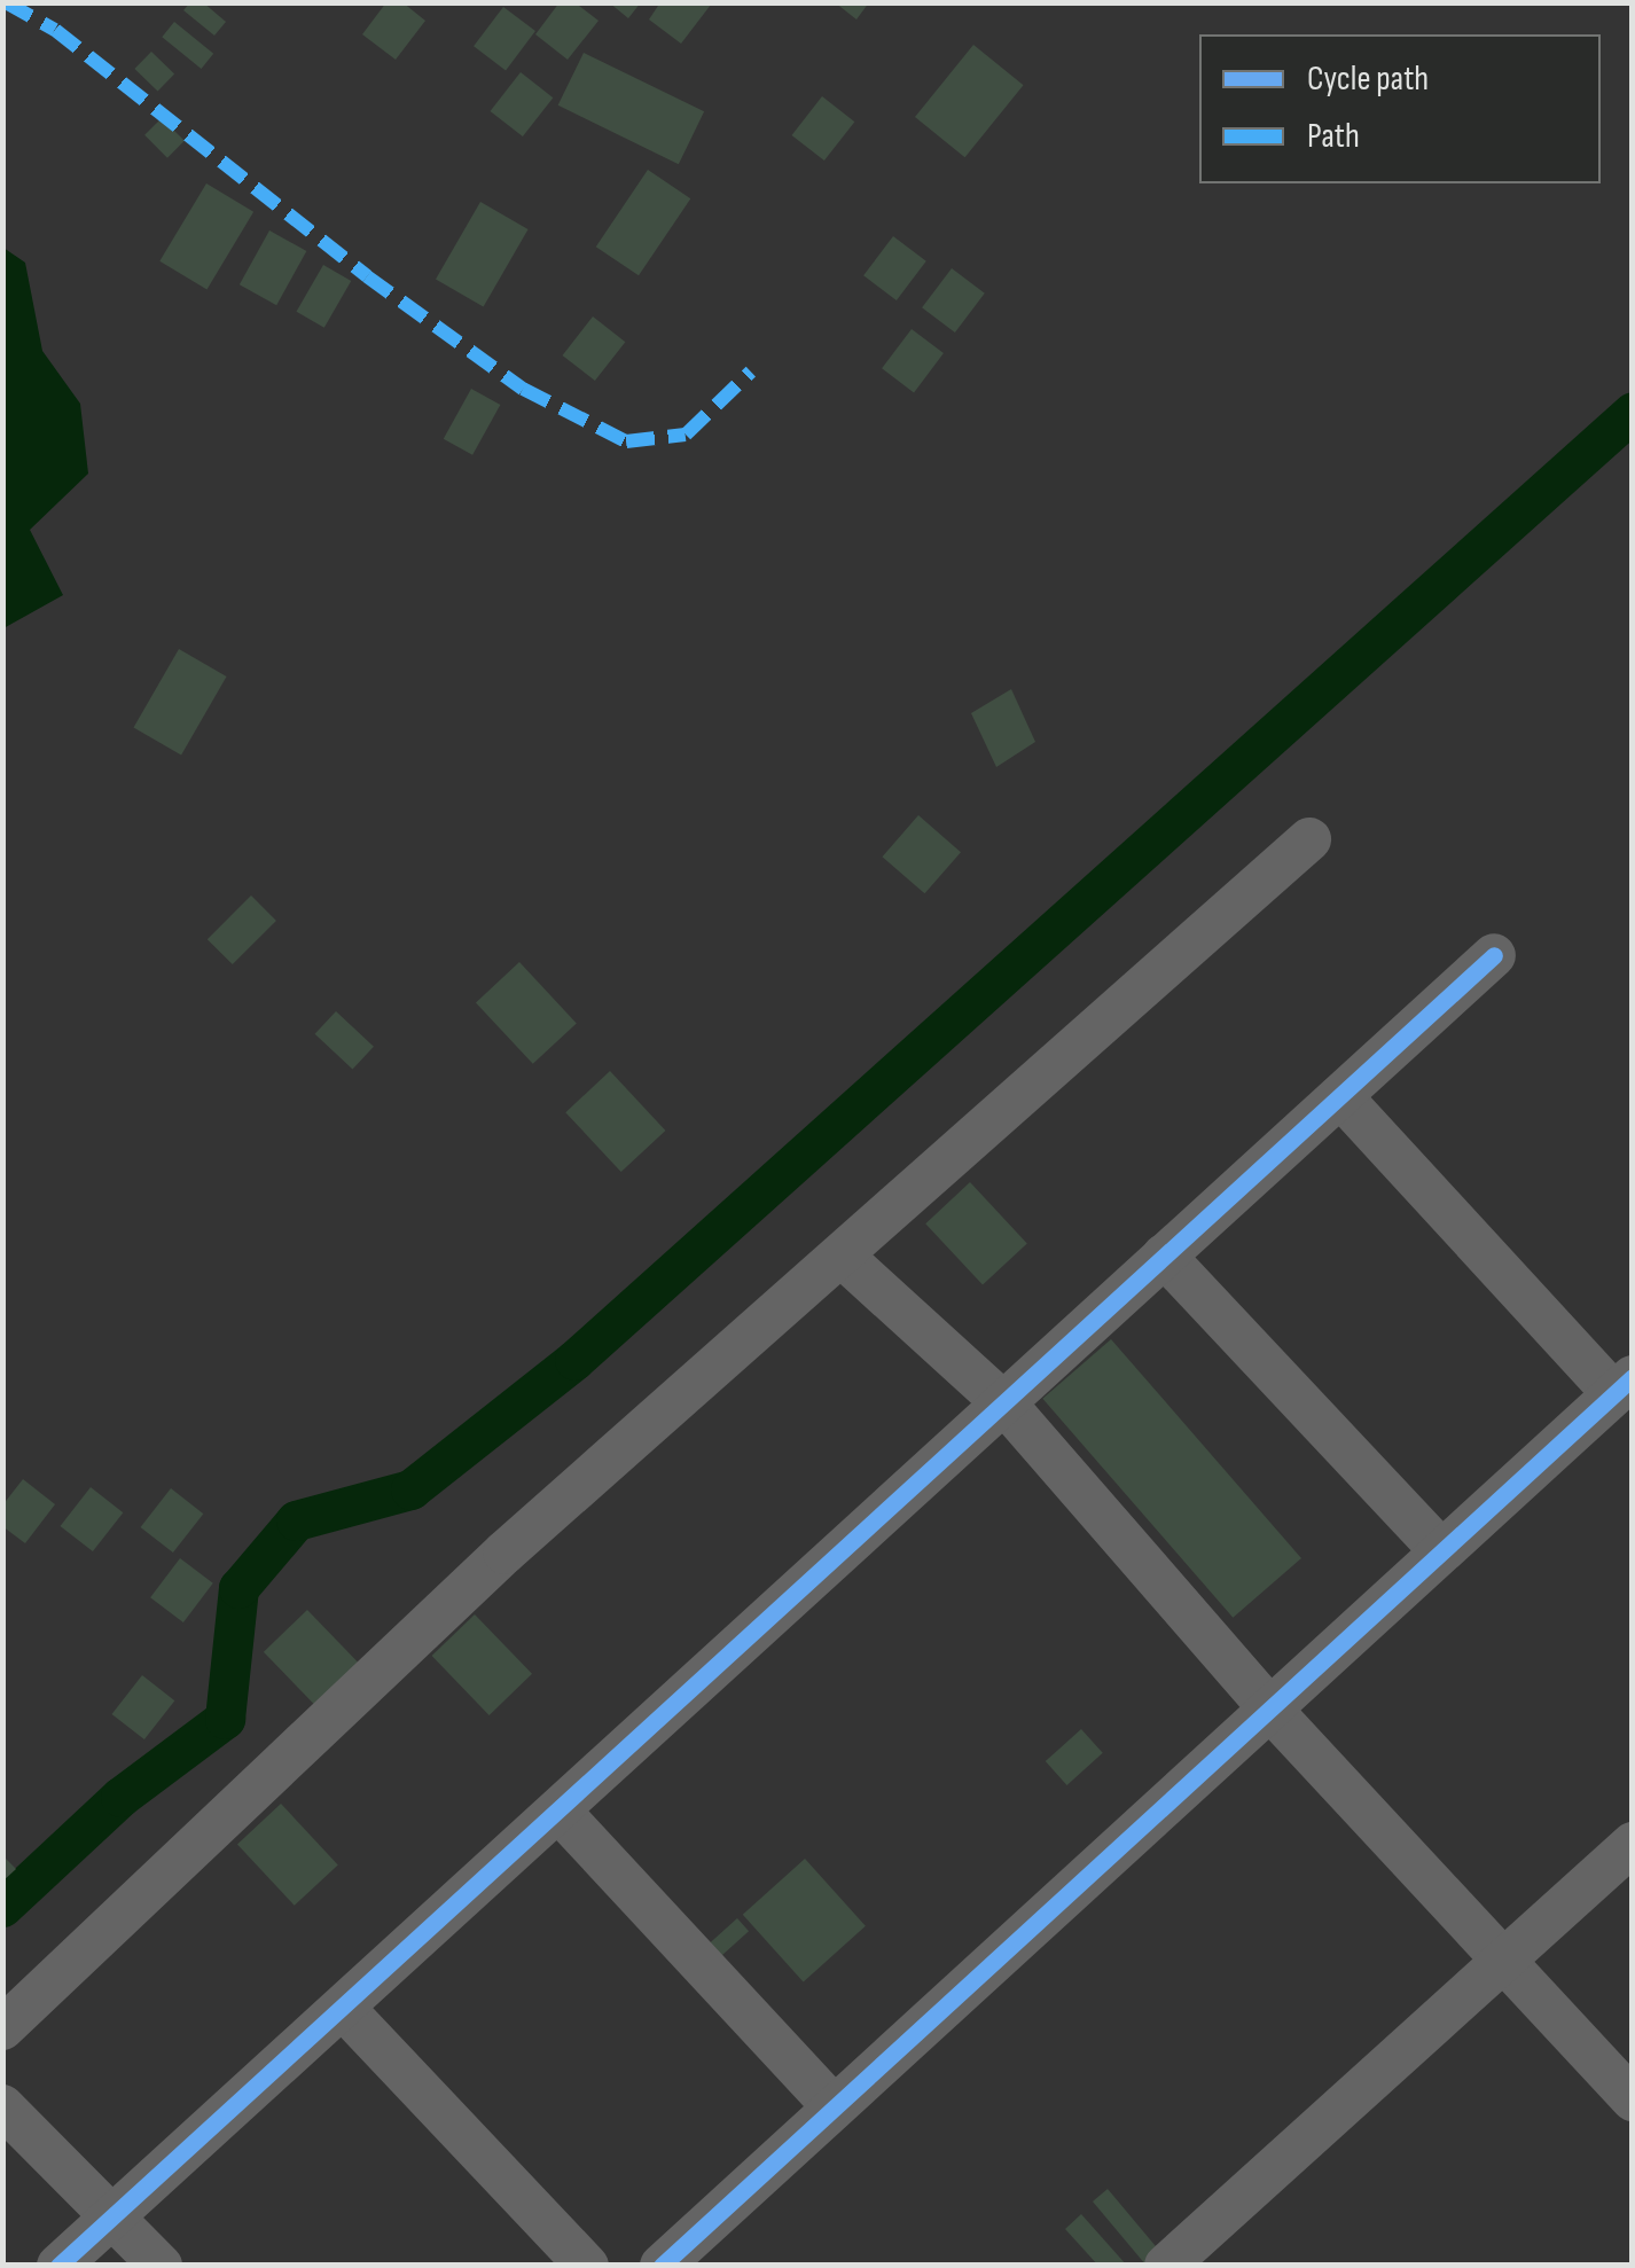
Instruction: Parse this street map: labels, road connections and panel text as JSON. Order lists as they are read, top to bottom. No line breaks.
{"legend":["Cycle path","Path"]}
